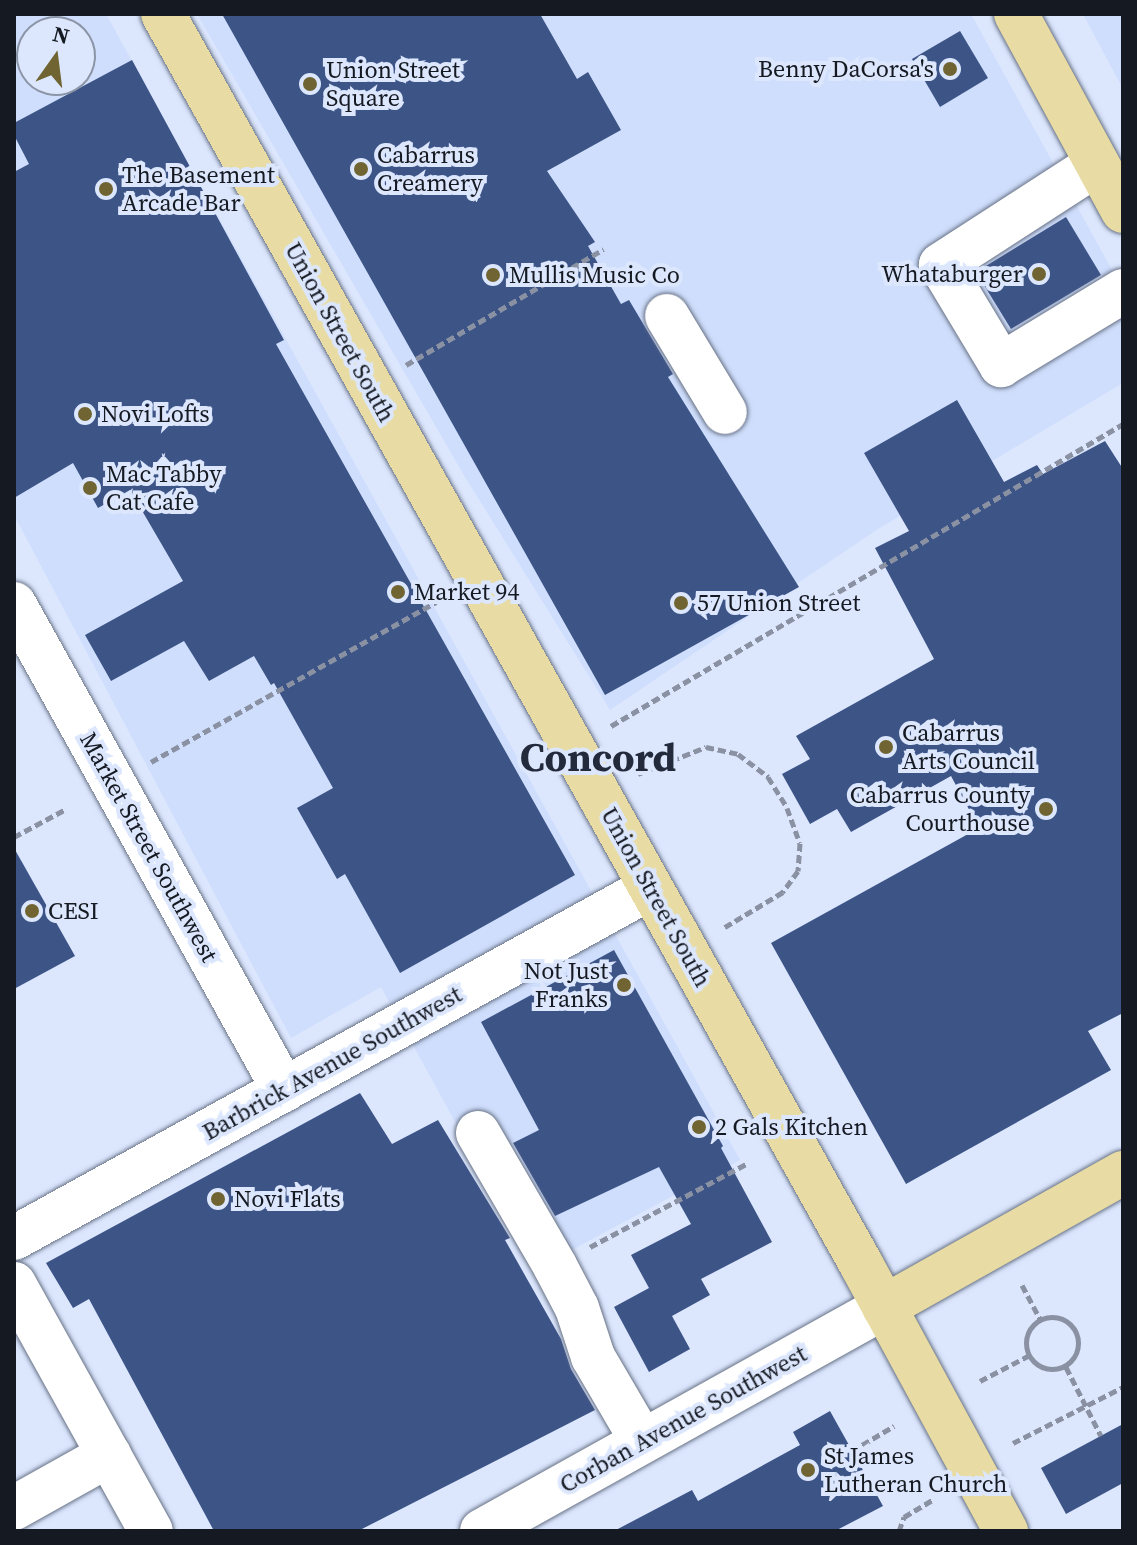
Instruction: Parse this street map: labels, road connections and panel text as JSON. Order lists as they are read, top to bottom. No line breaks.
{"streets":{"main road":["Union Street South"],"street":["Market Street Southwest","Barbrick Avenue Southwest","Corban Avenue Southwest"]},"crossings":[["Union Street South","Barbrick Avenue Southwest"],["Union Street South","Corban Avenue Southwest"],["Market Street Southwest","Barbrick Avenue Southwest"]],"districts":["Concord"],"places":["Benny DaCorsa's","Union Street Square","Cabarrus Creamery","The Basement Arcade Bar","Whataburger","Mullis Music Co","Novi Lofts","Mac Tabby Cat Cafe","Market 94","57 Union Street","Cabarrus Arts Council","Cabarrus County Courthouse","CESI","Not Just Franks","2 Gals Kitchen","Novi Flats","St James Lutheran Church"],"north":"top"}
